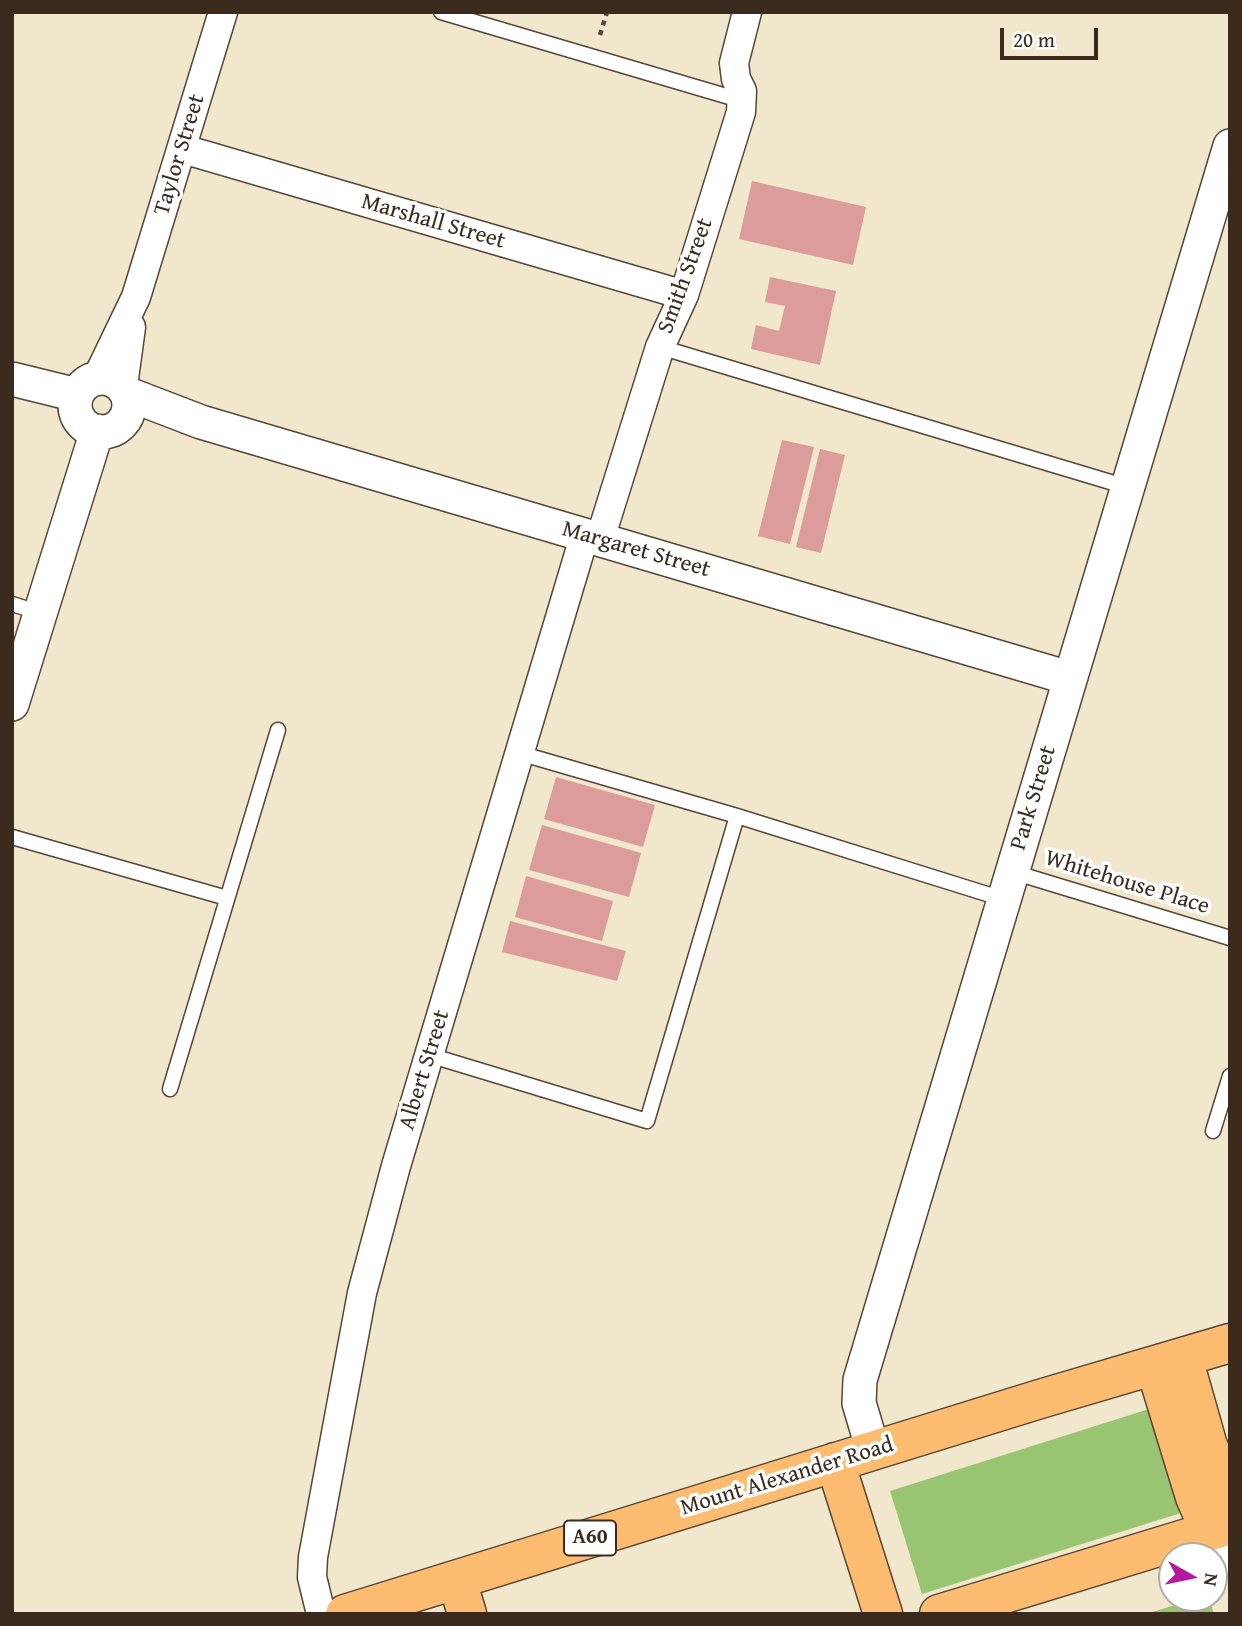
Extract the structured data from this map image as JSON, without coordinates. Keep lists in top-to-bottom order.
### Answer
{
  "streets": {
    "main road": ["Mount Alexander Road", "A60"],
    "street": [
      "Taylor Street",
      "Marshall Street",
      "Smith Street",
      "Margaret Street",
      "Park Street",
      "Albert Street"
    ],
    "lane": ["Whitehouse Place"]
  },
  "crossings": [
    ["Taylor Street", "Marshall Street"],
    ["Taylor Street", "Margaret Street"],
    ["Marshall Street", "Smith Street"],
    ["Smith Street", "Margaret Street"],
    ["Smith Street", "Albert Street"],
    ["Margaret Street", "Park Street"],
    ["Margaret Street", "Albert Street"],
    ["Park Street", "Whitehouse Place"],
    ["Park Street", "Mount Alexander Road"],
    ["Whitehouse Place", "Albert Street"]
  ],
  "scale_bar": "20 m",
  "north": "right"
}
